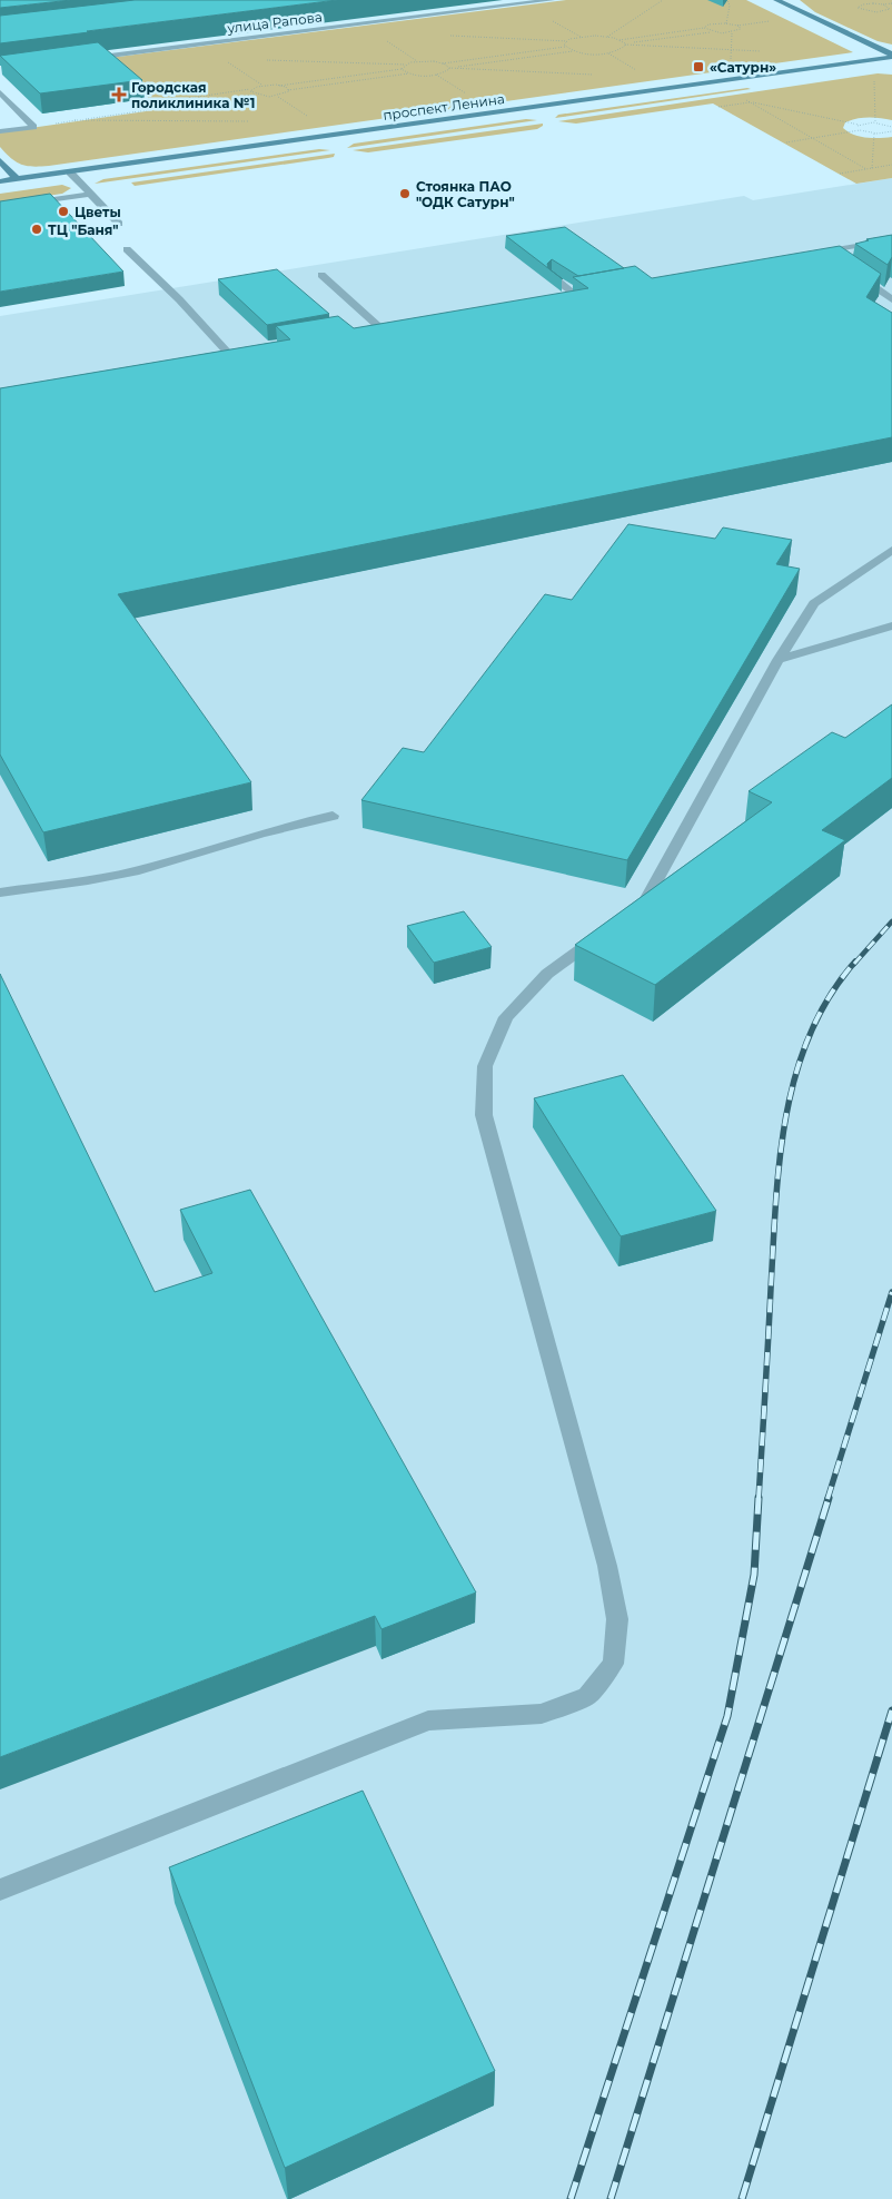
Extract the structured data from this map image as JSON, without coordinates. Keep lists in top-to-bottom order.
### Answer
{
  "streets": {
    "main road": ["проспект Ленина"],
    "street": ["улица Рапова"]
  },
  "places": {
    "transit": ["«Сатурн»"],
    "health": ["Городская поликлиника №1"],
    "other": ["Стоянка ПАО \"ОДК Сатурн\"", "Цветы", "ТЦ \"Баня\""]
  }
}
